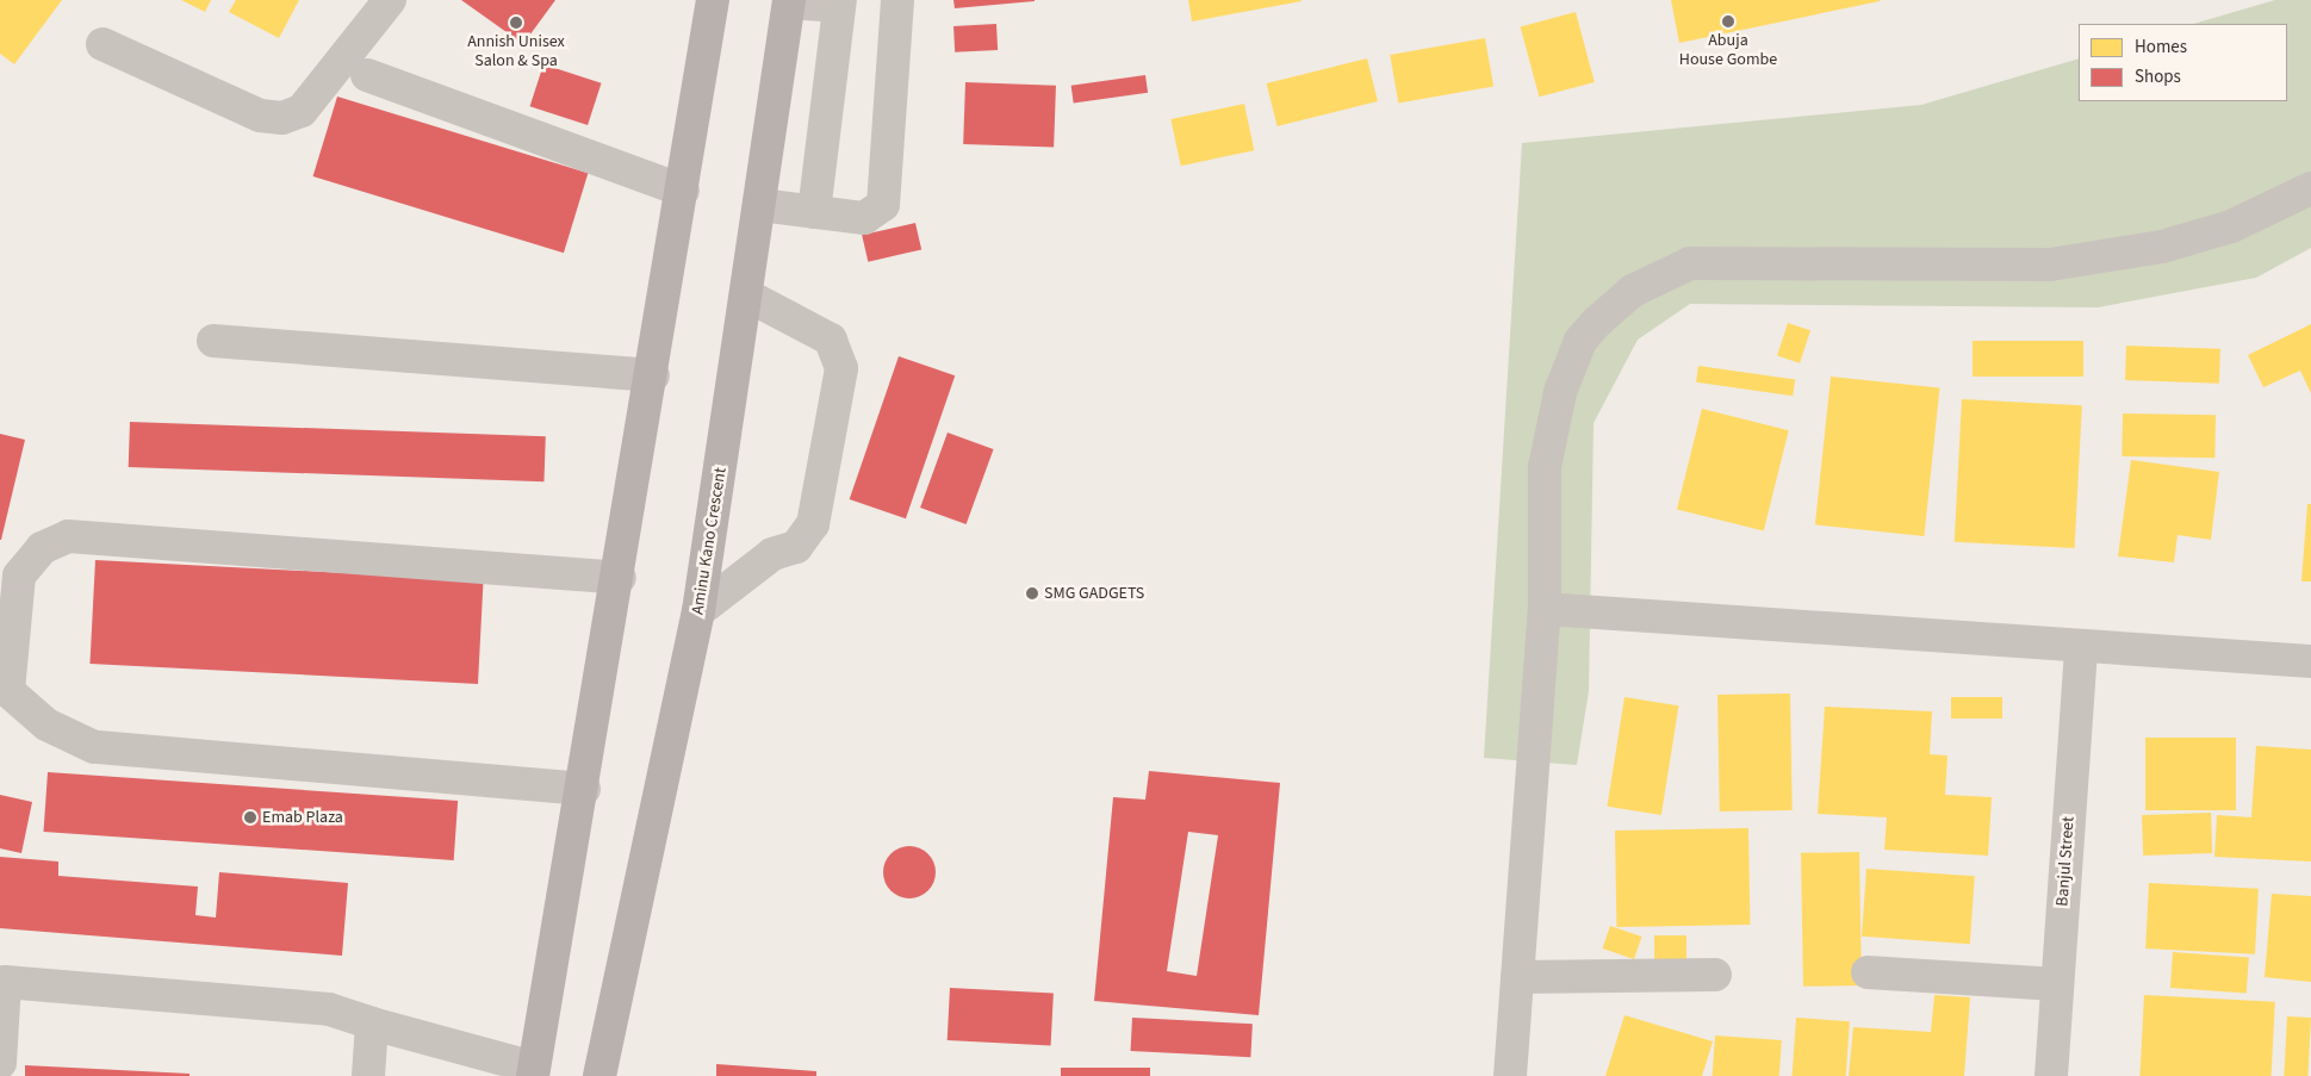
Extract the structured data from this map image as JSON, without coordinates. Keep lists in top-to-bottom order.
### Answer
{
  "streets": {
    "main road": ["Aminu Kano Crescent"],
    "street": ["Banjul Street"]
  },
  "places": [
    "Abuja House Gombe",
    "Annish Unisex Salon & Spa",
    "SMG GADGETS",
    "Emab Plaza"
  ],
  "legend": ["Homes", "Shops"]
}
